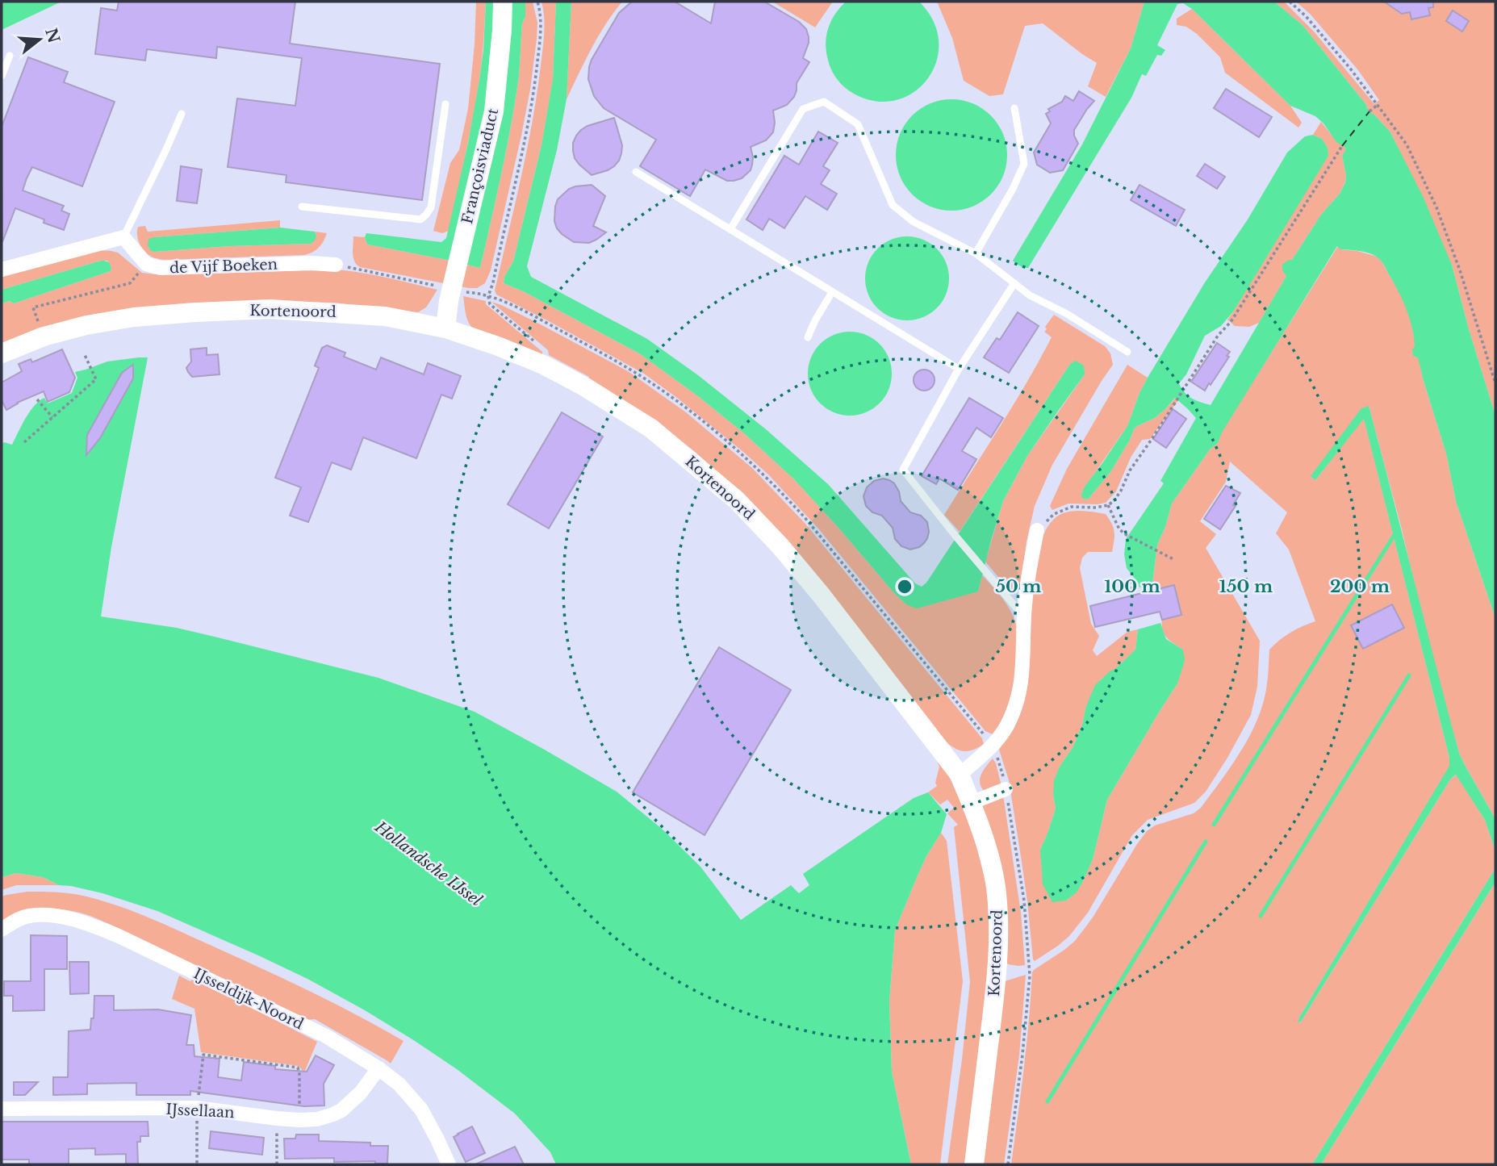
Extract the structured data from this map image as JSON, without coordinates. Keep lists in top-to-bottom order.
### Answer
{
  "streets": {
    "street": [
      "Françoisviaduct",
      "de Vijf Boeken",
      "Kortenoord",
      "IJsseldijk-Noord",
      "IJssellaan"
    ]
  },
  "crossings": [
    ["Françoisviaduct", "Kortenoord"],
    ["IJsseldijk-Noord", "IJssellaan"]
  ],
  "water": ["Hollandsche IJssel"],
  "north": "right",
  "rings": [
    "50 m",
    "100 m",
    "150 m",
    "200 m"
  ]
}
